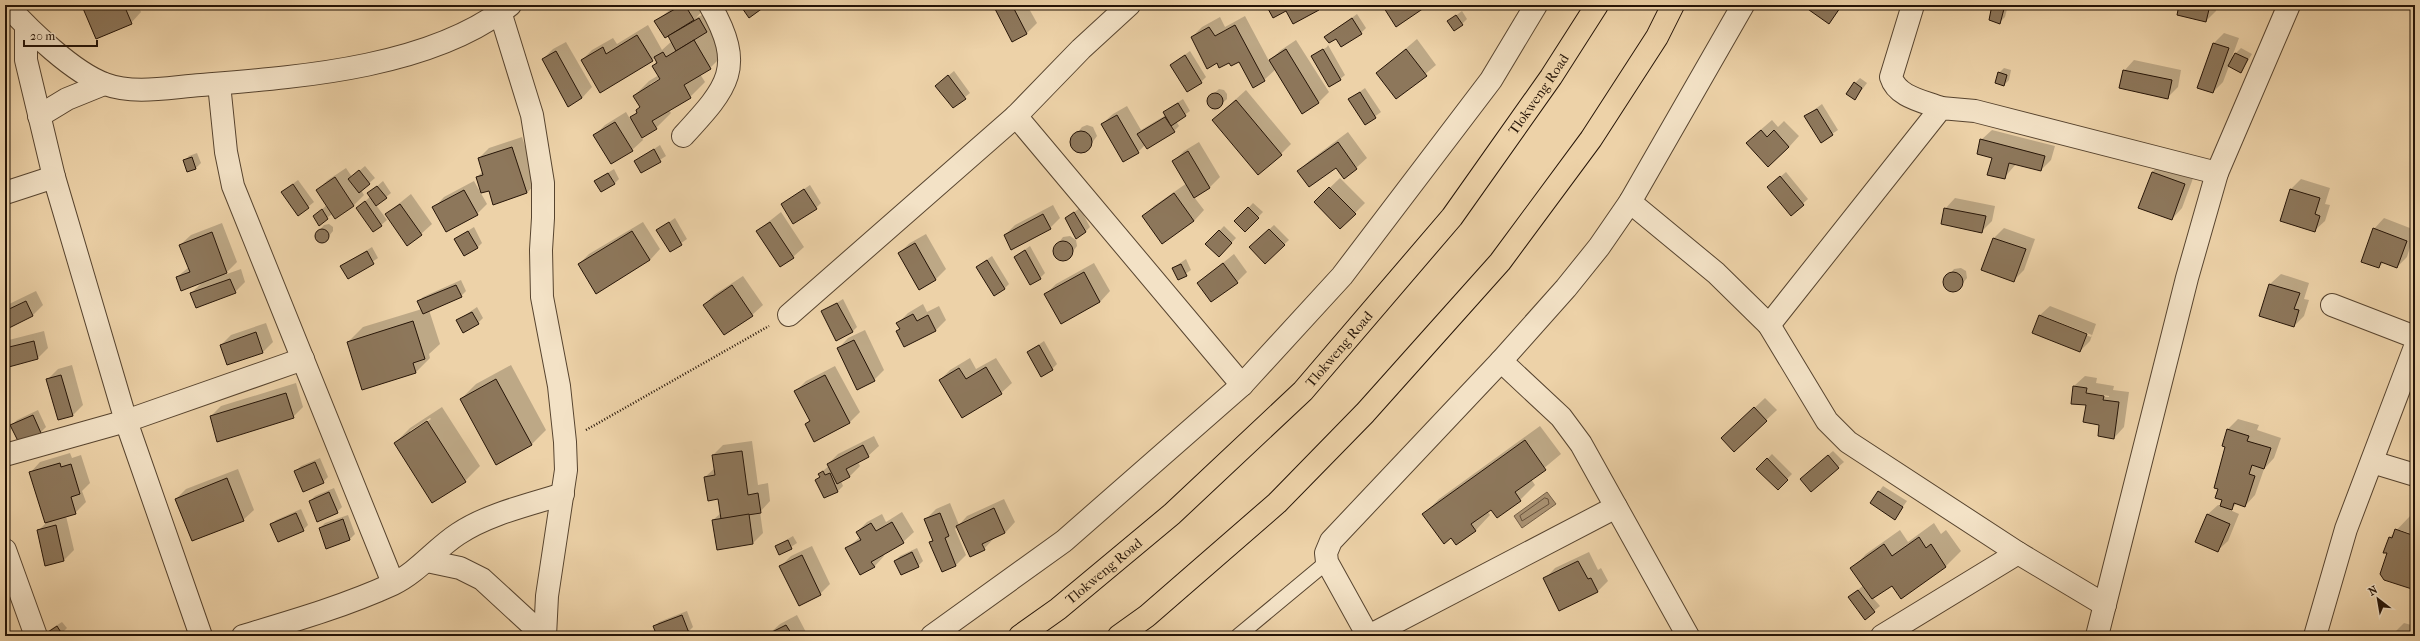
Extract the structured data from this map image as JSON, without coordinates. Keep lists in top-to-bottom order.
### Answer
{
  "streets": {
    "main road": ["Tlokweng Road"]
  },
  "scale_bar": "20 m",
  "north": "top left"
}
